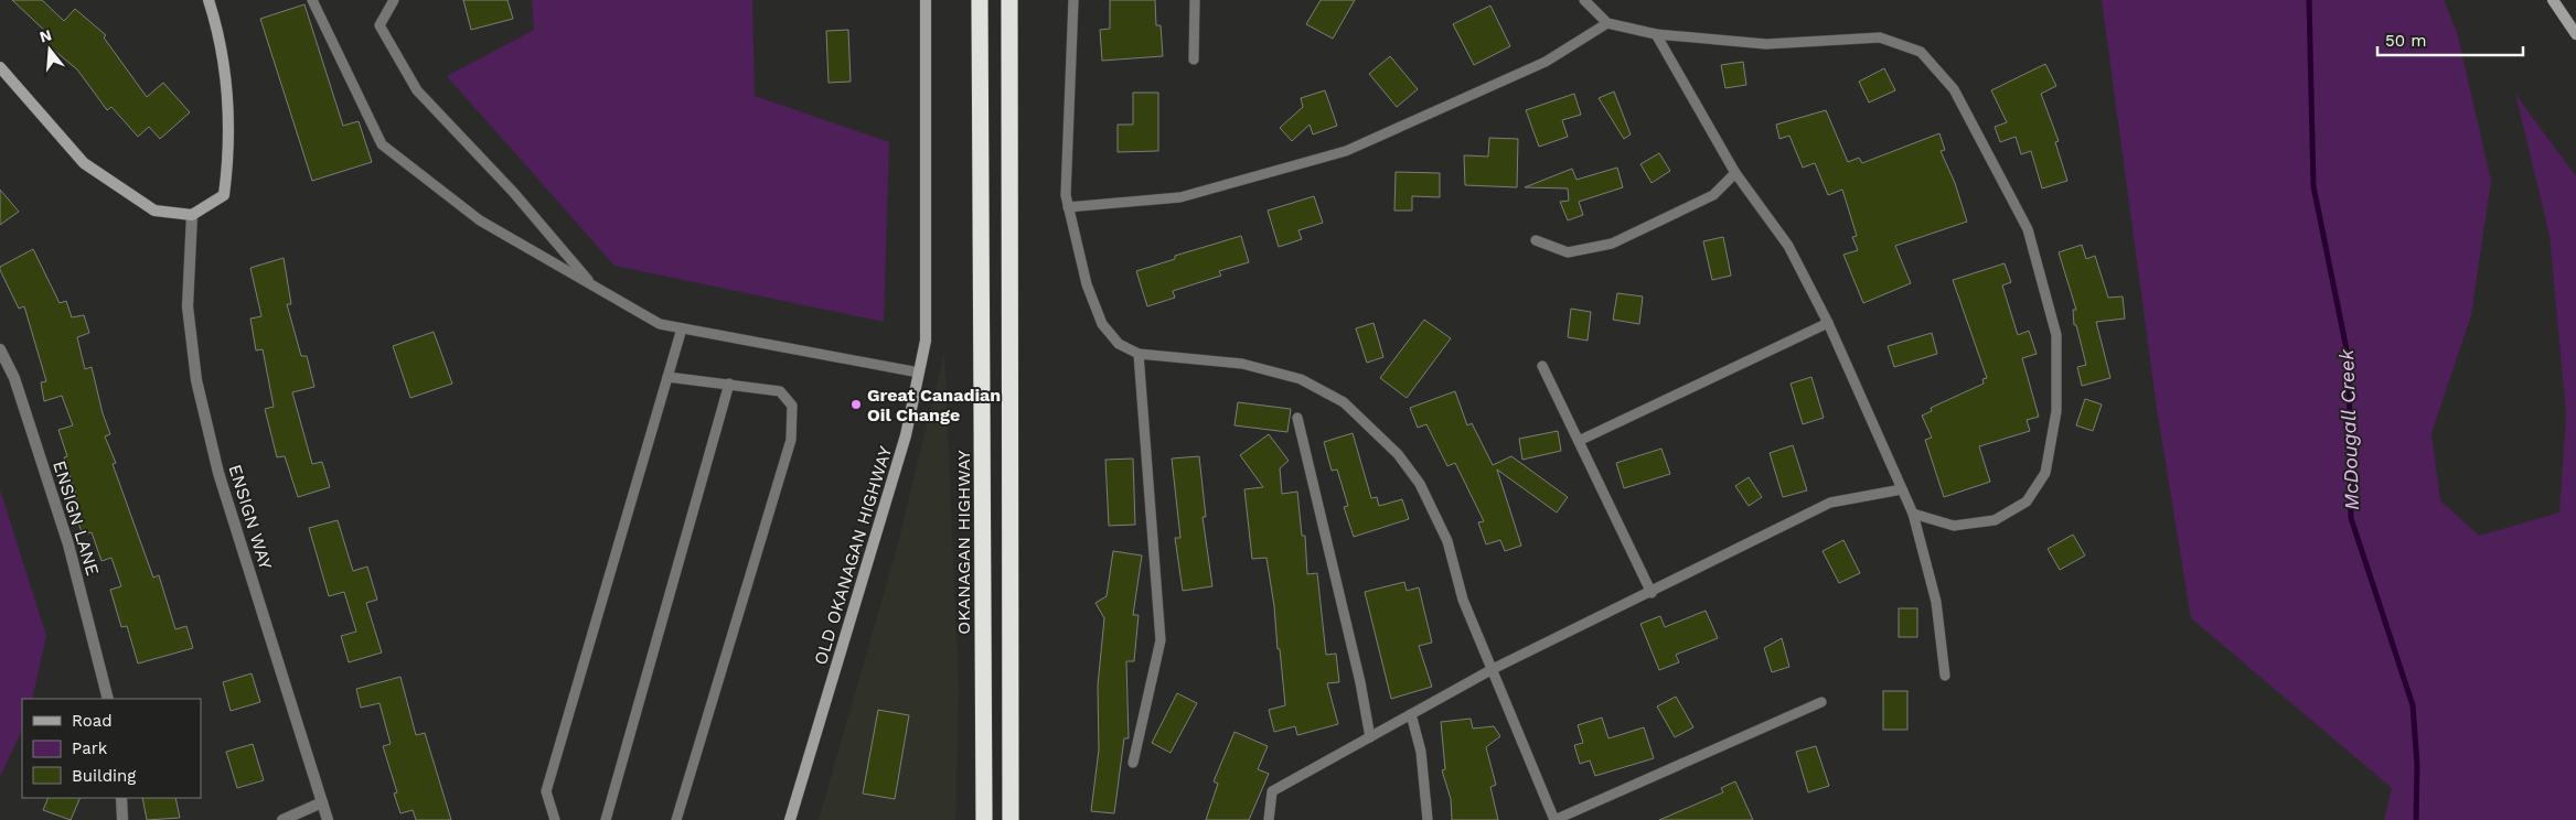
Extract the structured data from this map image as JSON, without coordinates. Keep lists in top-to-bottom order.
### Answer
{
  "streets": {
    "highway": ["OKANAGAN HIGHWAY"],
    "street": ["ENSIGN WAY", "ENSIGN LANE", "OLD OKANAGAN HIGHWAY"]
  },
  "water": ["McDougall Creek"],
  "places": ["Great Canadian Oil Change"],
  "legend": ["Road", "Park", "Building"],
  "scale_bar": "50 m",
  "north": "top"
}
